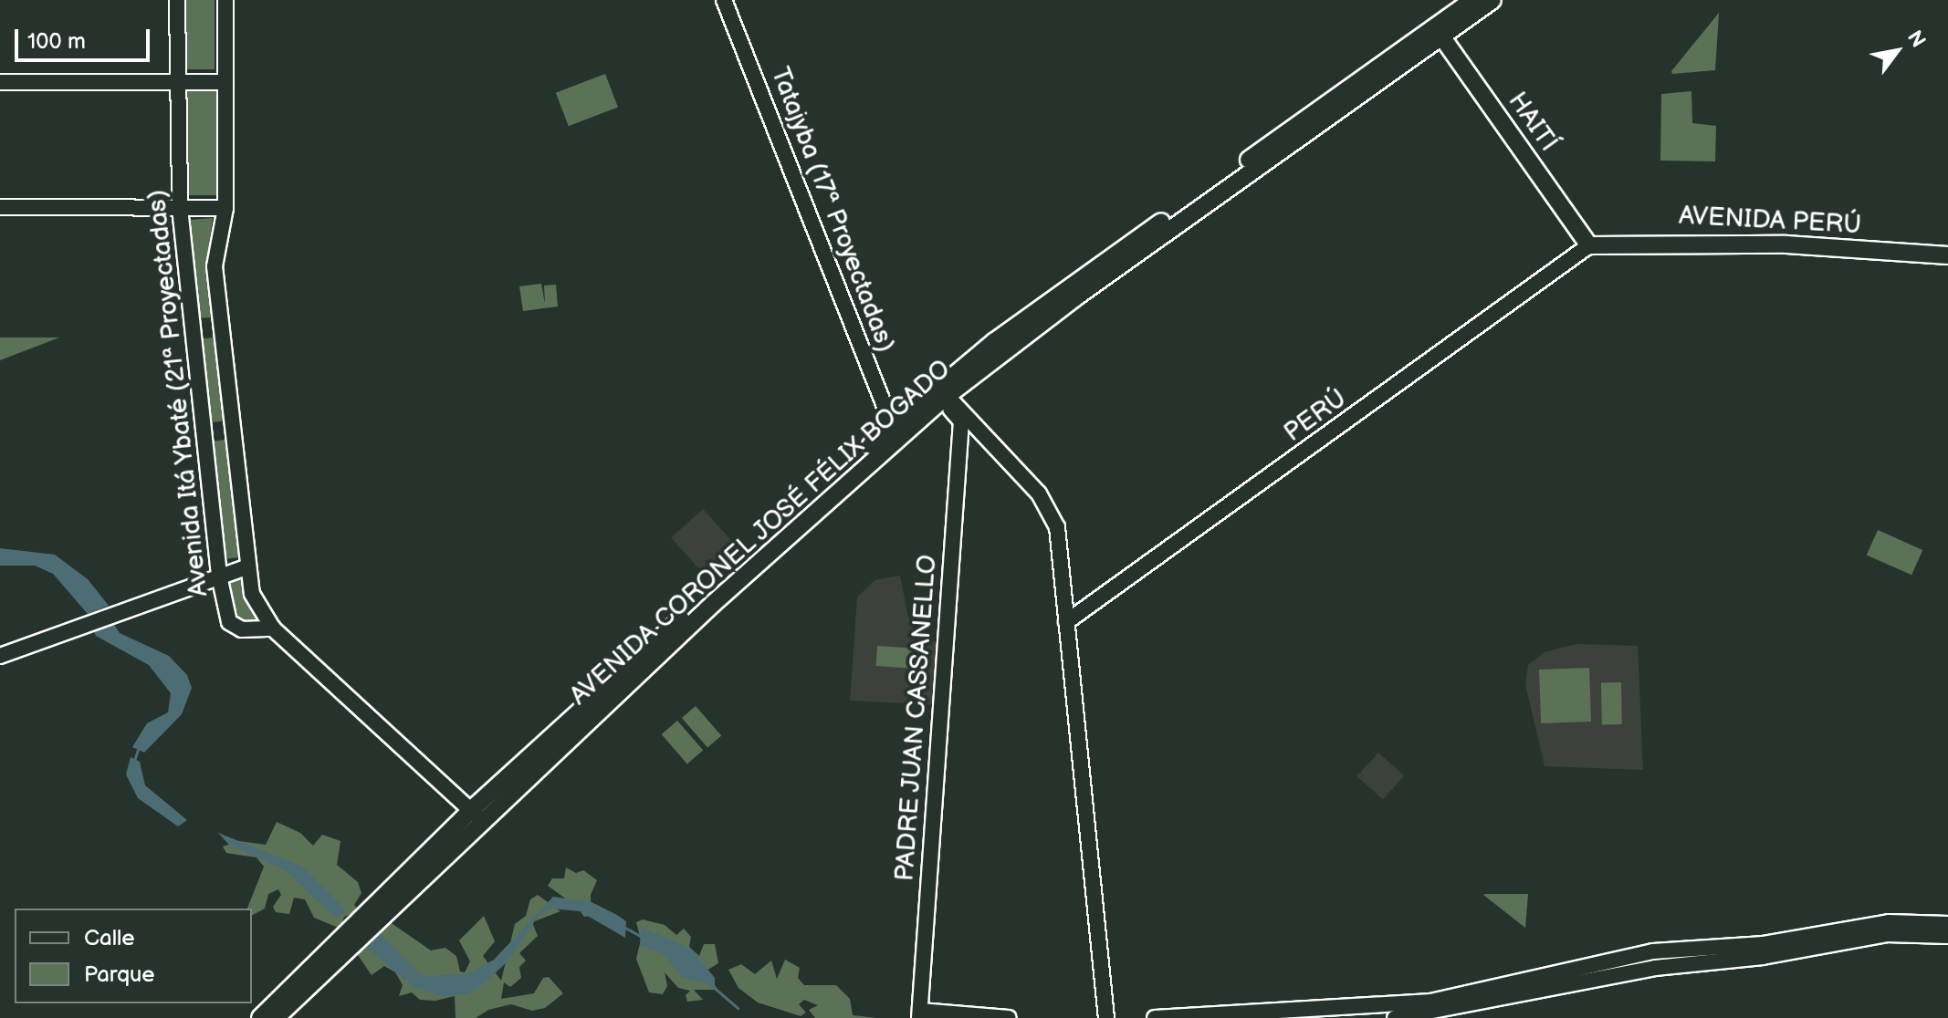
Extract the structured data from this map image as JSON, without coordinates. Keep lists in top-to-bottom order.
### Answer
{
  "streets": {
    "main road": ["HAITÍ", "AVENIDA PERÚ", "AVENIDA CORONEL JOSÉ FÉLIX BOGADO"],
    "street": [
      "Tatajyba (17ª Proyectadas)",
      "Avenida Itá Ybaté (21ª Proyectadas)",
      "PERÚ",
      "PADRE JUAN CASSANELLO"
    ]
  },
  "crossings": [
    ["HAITÍ", "AVENIDA PERÚ"],
    ["HAITÍ", "PERÚ"],
    ["HAITÍ", "AVENIDA CORONEL JOSÉ FÉLIX BOGADO"],
    ["Tatajyba (17ª Proyectadas)", "AVENIDA CORONEL JOSÉ FÉLIX BOGADO"],
    ["AVENIDA PERÚ", "PERÚ"],
    ["AVENIDA CORONEL JOSÉ FÉLIX BOGADO", "PADRE JUAN CASSANELLO"]
  ],
  "legend": ["Calle", "Parque"],
  "scale_bar": "100 m",
  "north": "top right"
}
